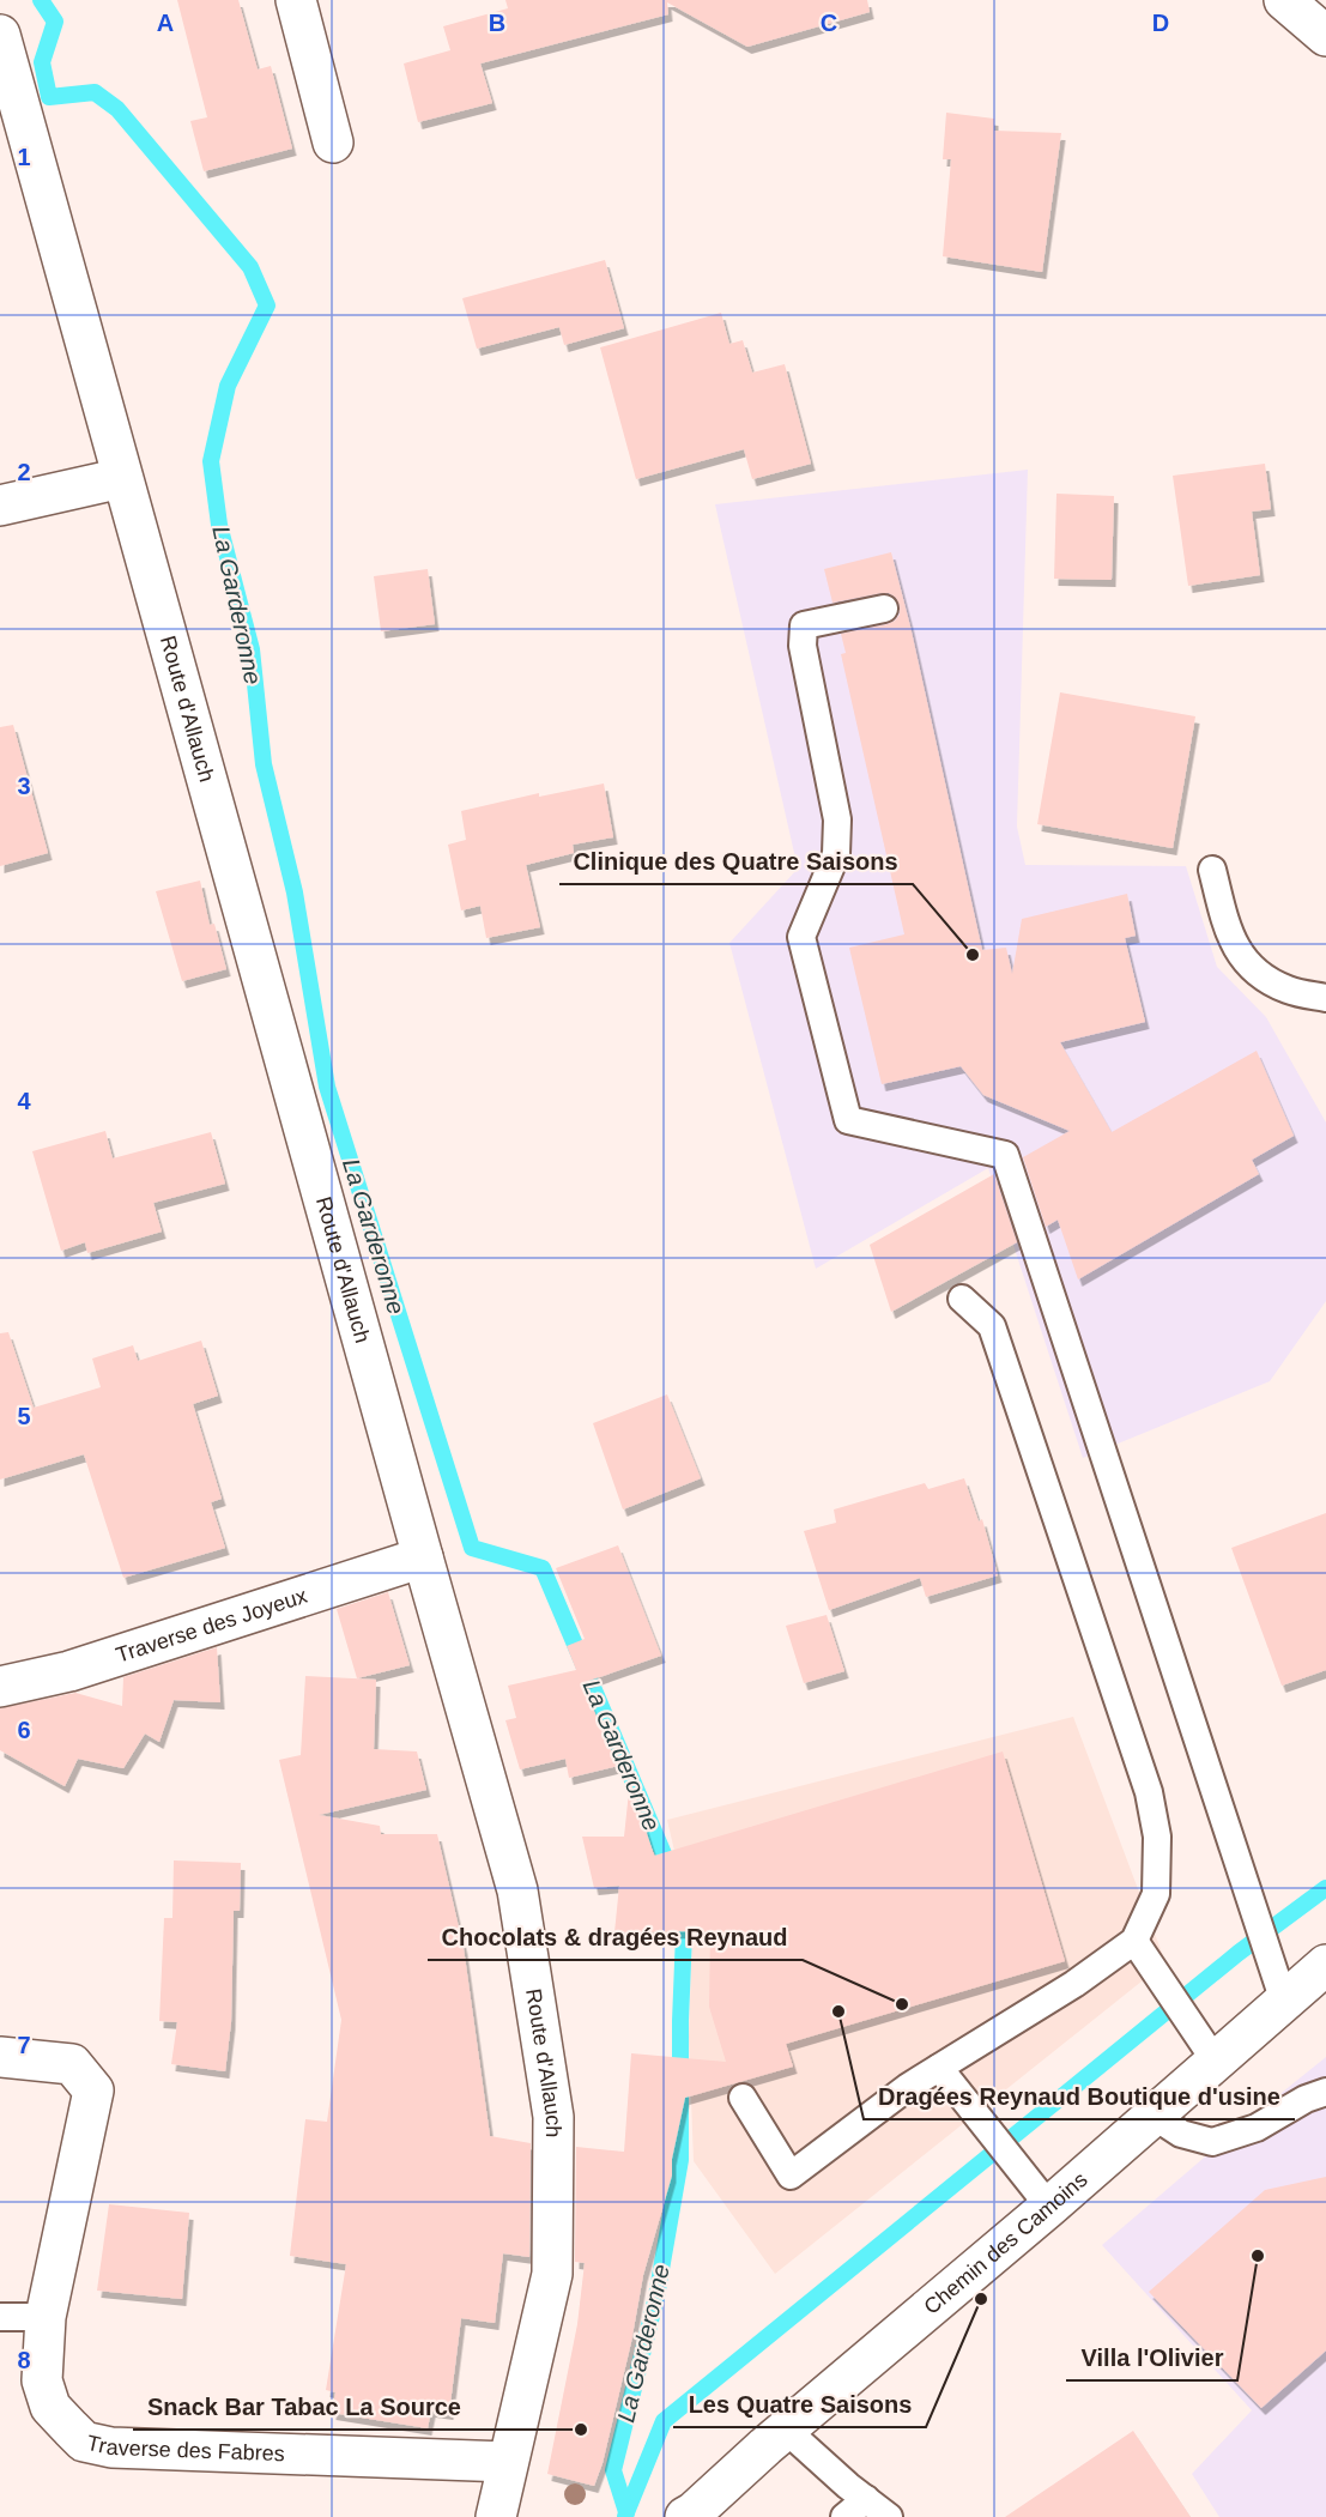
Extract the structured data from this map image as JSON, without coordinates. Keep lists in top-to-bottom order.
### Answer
{
  "streets": {
    "street": [
      "Route d'Allauch",
      "Traverse des Joyeux",
      "Chemin des Camoins",
      "Traverse des Fabres"
    ]
  },
  "crossings": [
    ["Route d'Allauch", "Traverse des Joyeux"],
    ["Route d'Allauch", "Traverse des Fabres"]
  ],
  "water": ["La Garderonne"],
  "places": [
    "Clinique des Quatre Saisons",
    "Chocolats & dragées Reynaud",
    "Dragées Reynaud Boutique d'usine",
    "Villa l'Olivier",
    "Les Quatre Saisons",
    "Snack Bar Tabac La Source"
  ],
  "grid": {
    "columns": [
      "A",
      "B",
      "C",
      "D"
    ],
    "rows": [
      "1",
      "2",
      "3",
      "4",
      "5",
      "6",
      "7",
      "8"
    ]
  }
}
